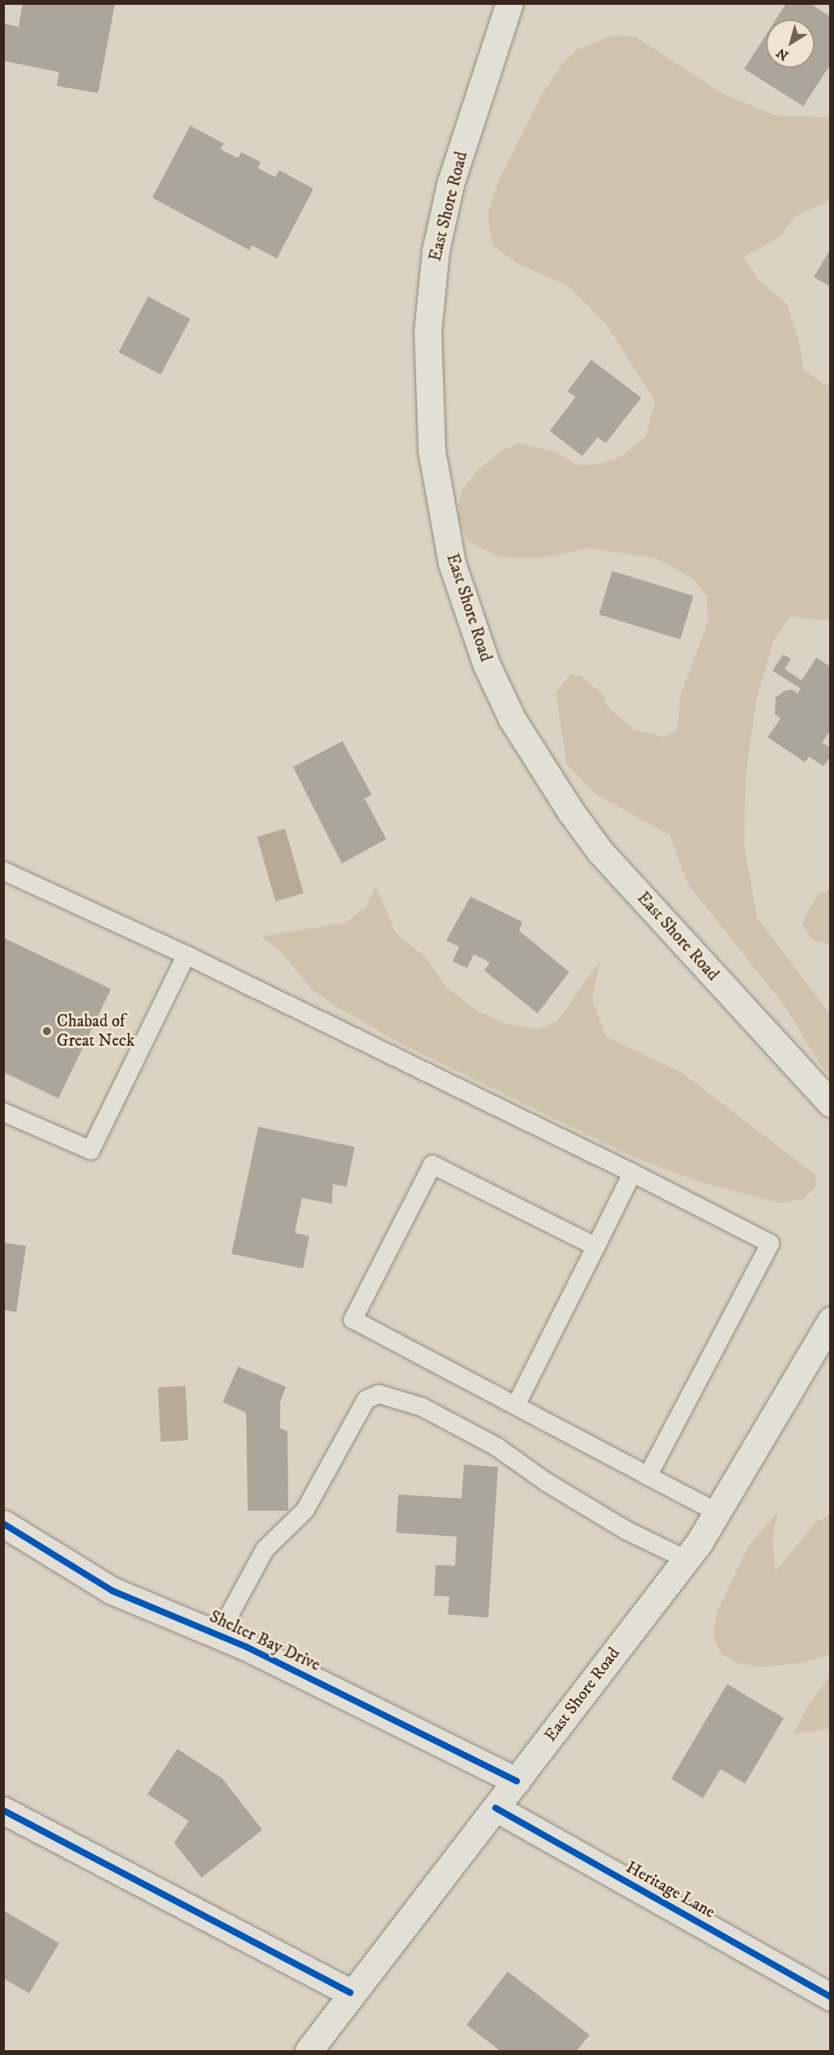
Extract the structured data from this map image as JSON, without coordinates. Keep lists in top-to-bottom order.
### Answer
{
  "streets": {
    "main road": ["East Shore Road", "Shelter Bay Drive", "Heritage Lane"]
  },
  "crossings": [
    ["East Shore Road", "Shelter Bay Drive"],
    ["East Shore Road", "Heritage Lane"]
  ],
  "places": ["Chabad of Great Neck"],
  "north": "bottom left"
}
